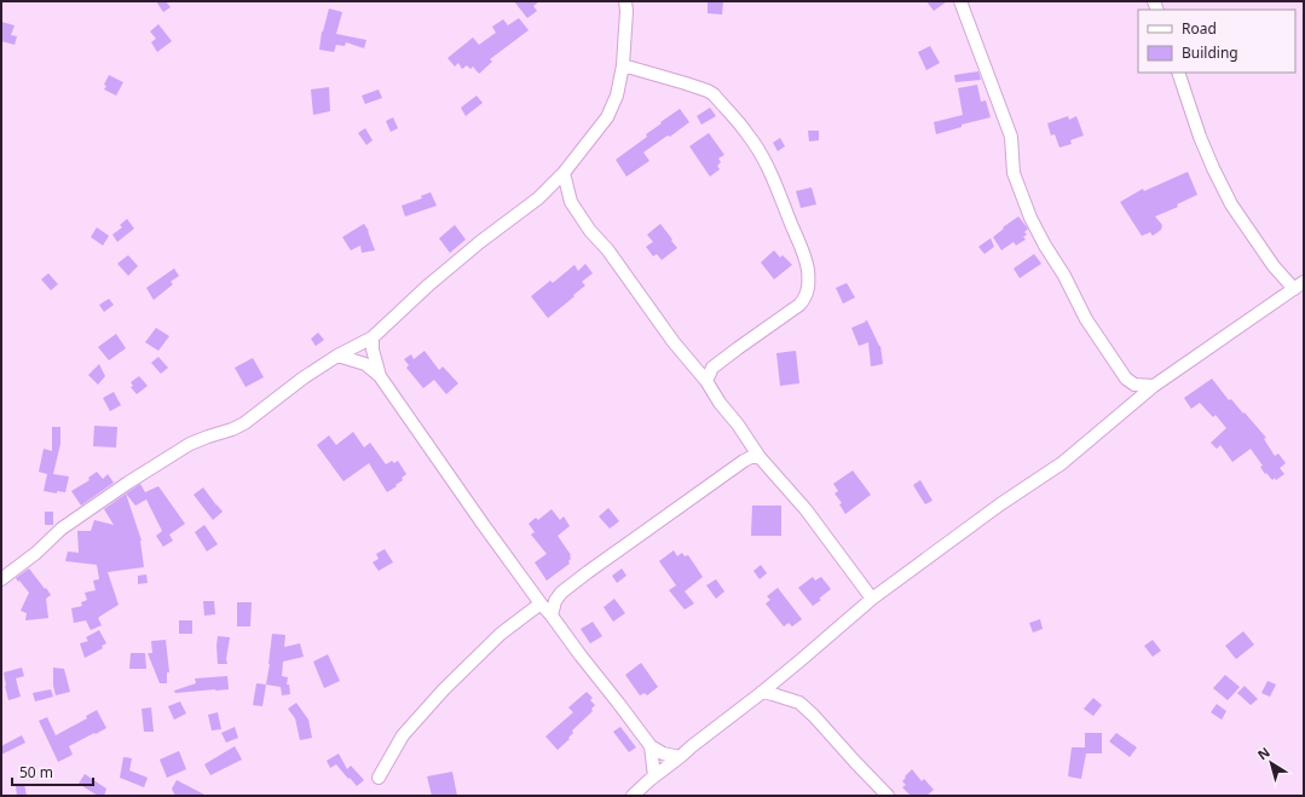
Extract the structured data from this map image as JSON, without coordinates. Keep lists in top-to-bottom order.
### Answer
{
  "legend": ["Road", "Building"],
  "scale_bar": "50 m",
  "north": "top left"
}
